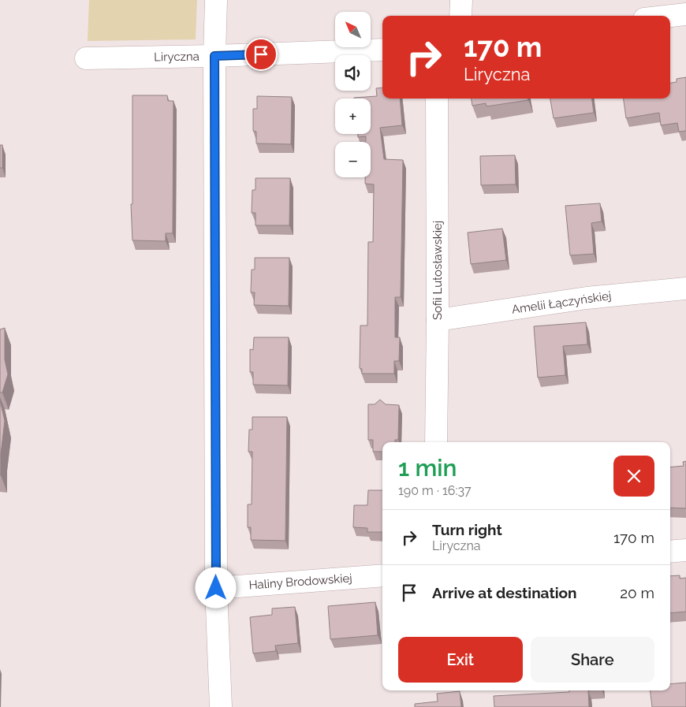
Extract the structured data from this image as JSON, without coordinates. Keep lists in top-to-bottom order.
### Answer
{
  "streets": {
    "street": [
      "Liryczna",
      "Sofii Lutosławskiej",
      "Amelii Łączyńskiej",
      "Haliny Brodowskiej"
    ]
  },
  "crossings": [
    ["Sofii Lutosławskiej", "Amelii Łączyńskiej"]
  ],
  "north": "top left",
  "page": {
    "map_buttons": ["+", "−"],
    "turn": ["170 m", "Liryczna"],
    "heading": ["1 min", "190 m · 16:37"],
    "list": [
      {
        "name": "Turn right",
        "note": "Liryczna",
        "value": "170 m"
      },
      {
        "name": "Arrive at destination",
        "value": "20 m"
      }
    ],
    "buttons": ["Exit", "Share"]
  }
}
